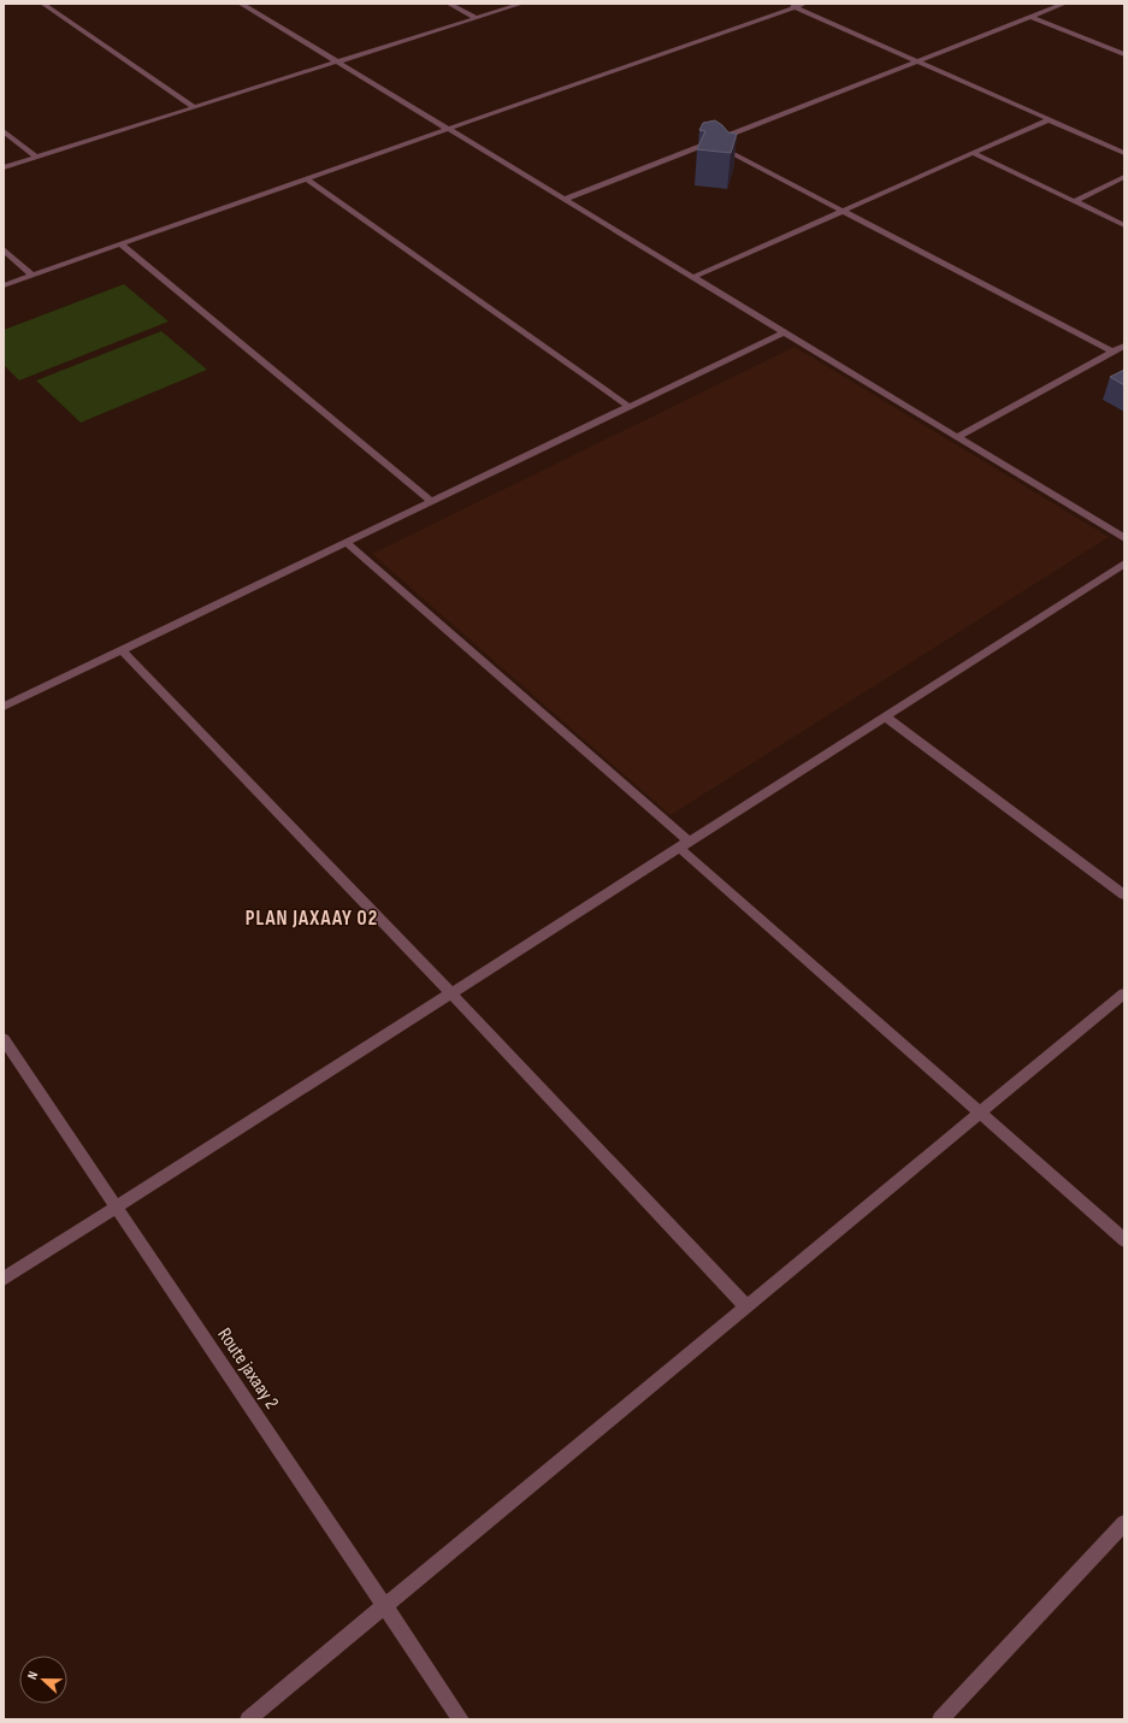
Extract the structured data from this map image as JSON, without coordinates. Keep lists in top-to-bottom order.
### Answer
{
  "streets": {
    "street": ["Route jaxaay 2"]
  },
  "districts": ["PLAN JAXAAY 02"],
  "north": "left"
}
